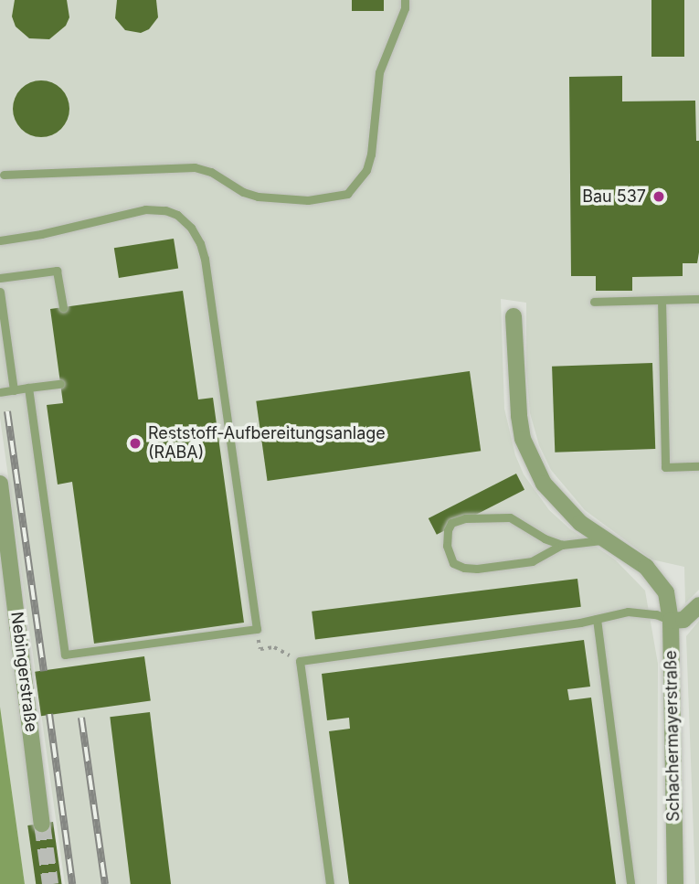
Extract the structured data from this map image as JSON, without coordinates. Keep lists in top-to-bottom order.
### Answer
{
  "streets": {
    "street": ["Nebingerstraße", "Schachermayerstraße"]
  },
  "places": ["Bau 537", "Reststoff-Aufbereitungsanlage (RABA)"]
}
